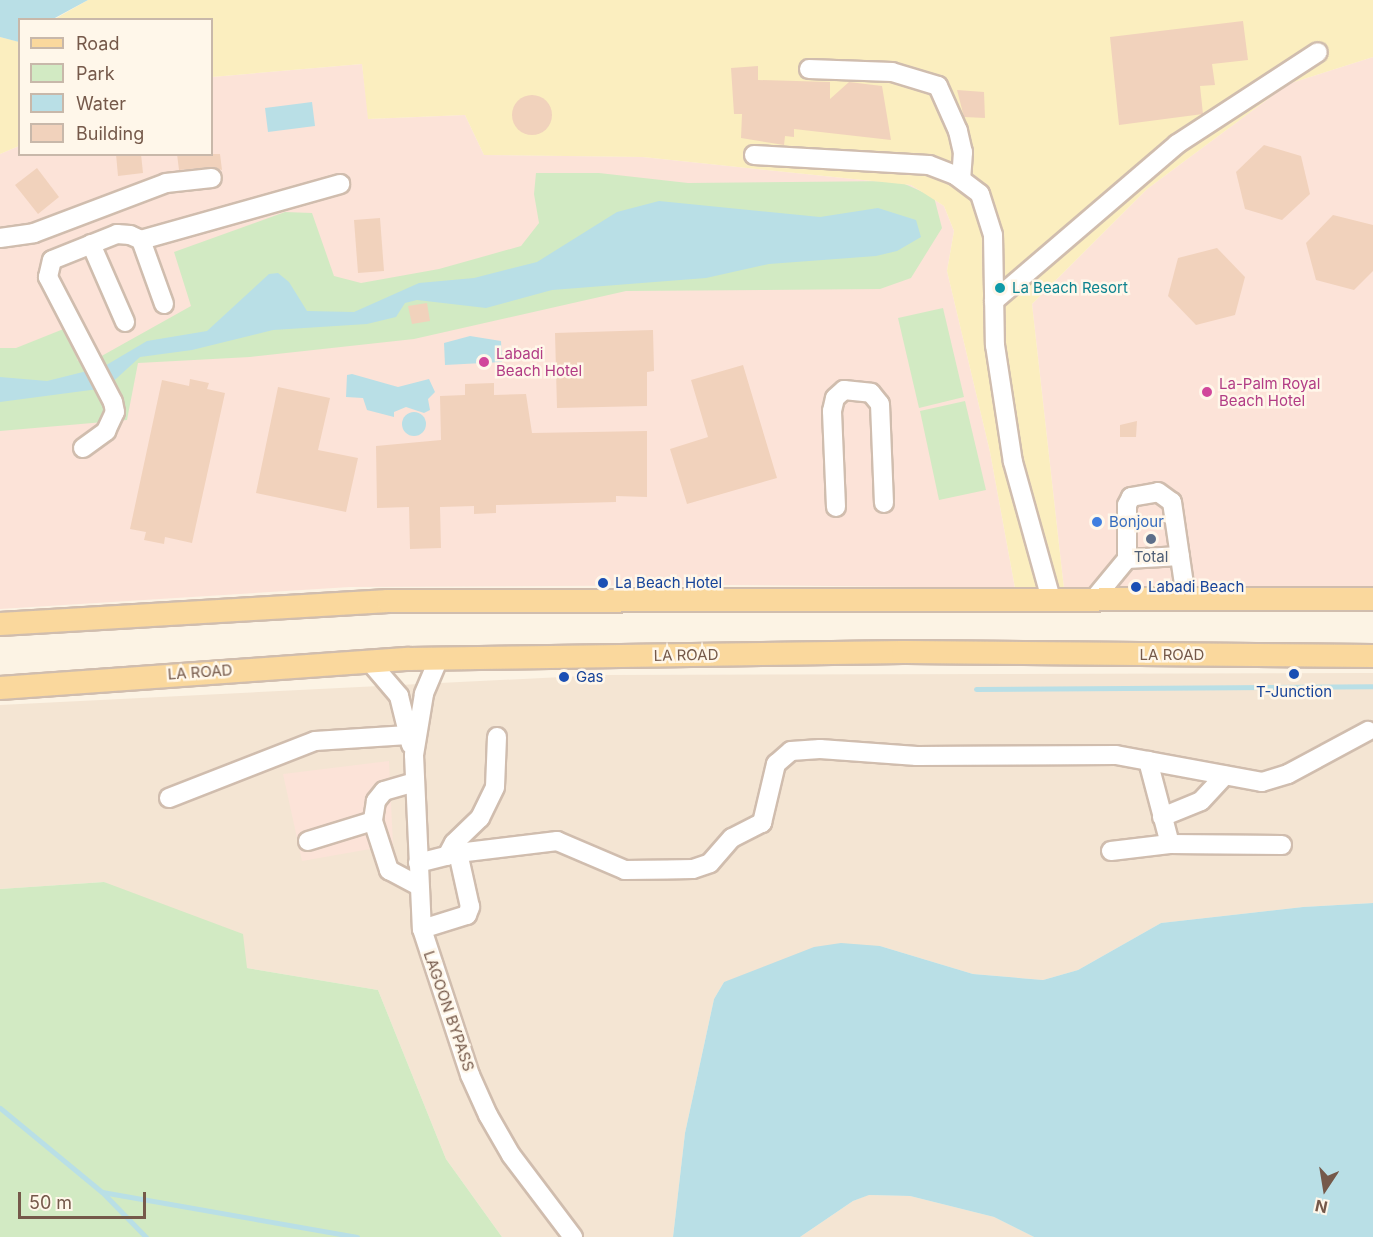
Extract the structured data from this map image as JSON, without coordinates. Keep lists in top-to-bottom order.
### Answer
{
  "streets": {
    "main road": ["LA ROAD"],
    "street": ["LAGOON BYPASS"]
  },
  "crossings": [
    ["LA ROAD", "LAGOON BYPASS"]
  ],
  "places": [
    "La Beach Resort",
    "Labadi Beach Hotel",
    "La-Palm Royal Beach Hotel",
    "Bonjour",
    "Total",
    "La Beach Hotel",
    "Labadi Beach",
    "T-Junction",
    "Gas"
  ],
  "legend": [
    "Road",
    "Park",
    "Water",
    "Building"
  ],
  "scale_bar": "50 m",
  "north": "bottom"
}
